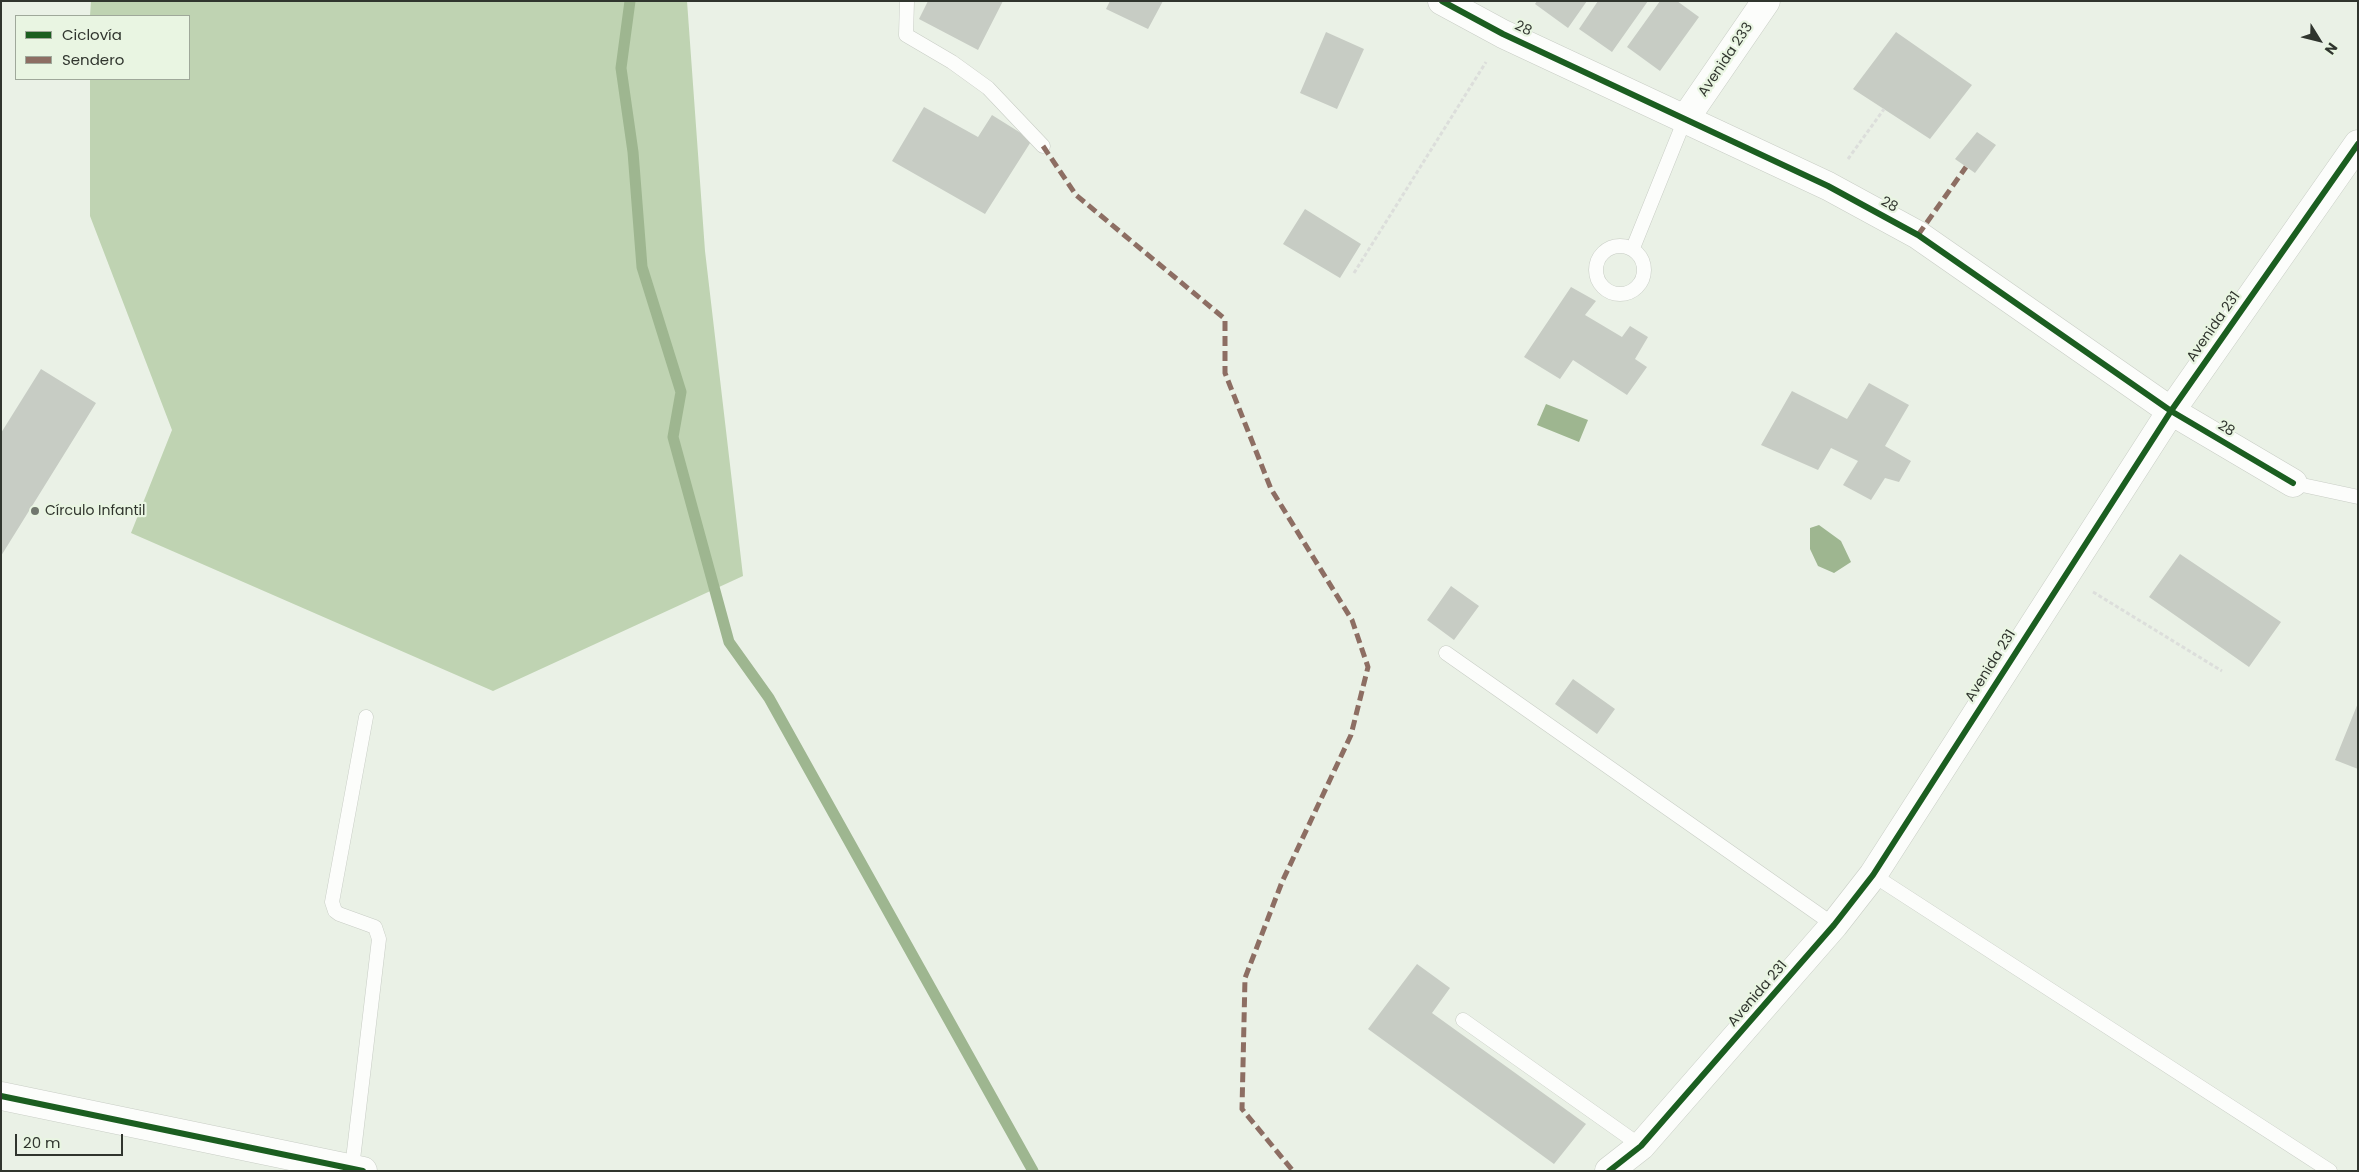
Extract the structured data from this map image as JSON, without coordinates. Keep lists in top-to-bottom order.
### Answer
{
  "streets": {
    "street": ["28", "Avenida 233", "Avenida 231"]
  },
  "crossings": [
    ["28", "Avenida 233"],
    ["28", "Avenida 231"]
  ],
  "places": ["Círculo Infantil"],
  "legend": ["Ciclovía", "Sendero"],
  "scale_bar": "20 m",
  "north": "bottom right"
}
